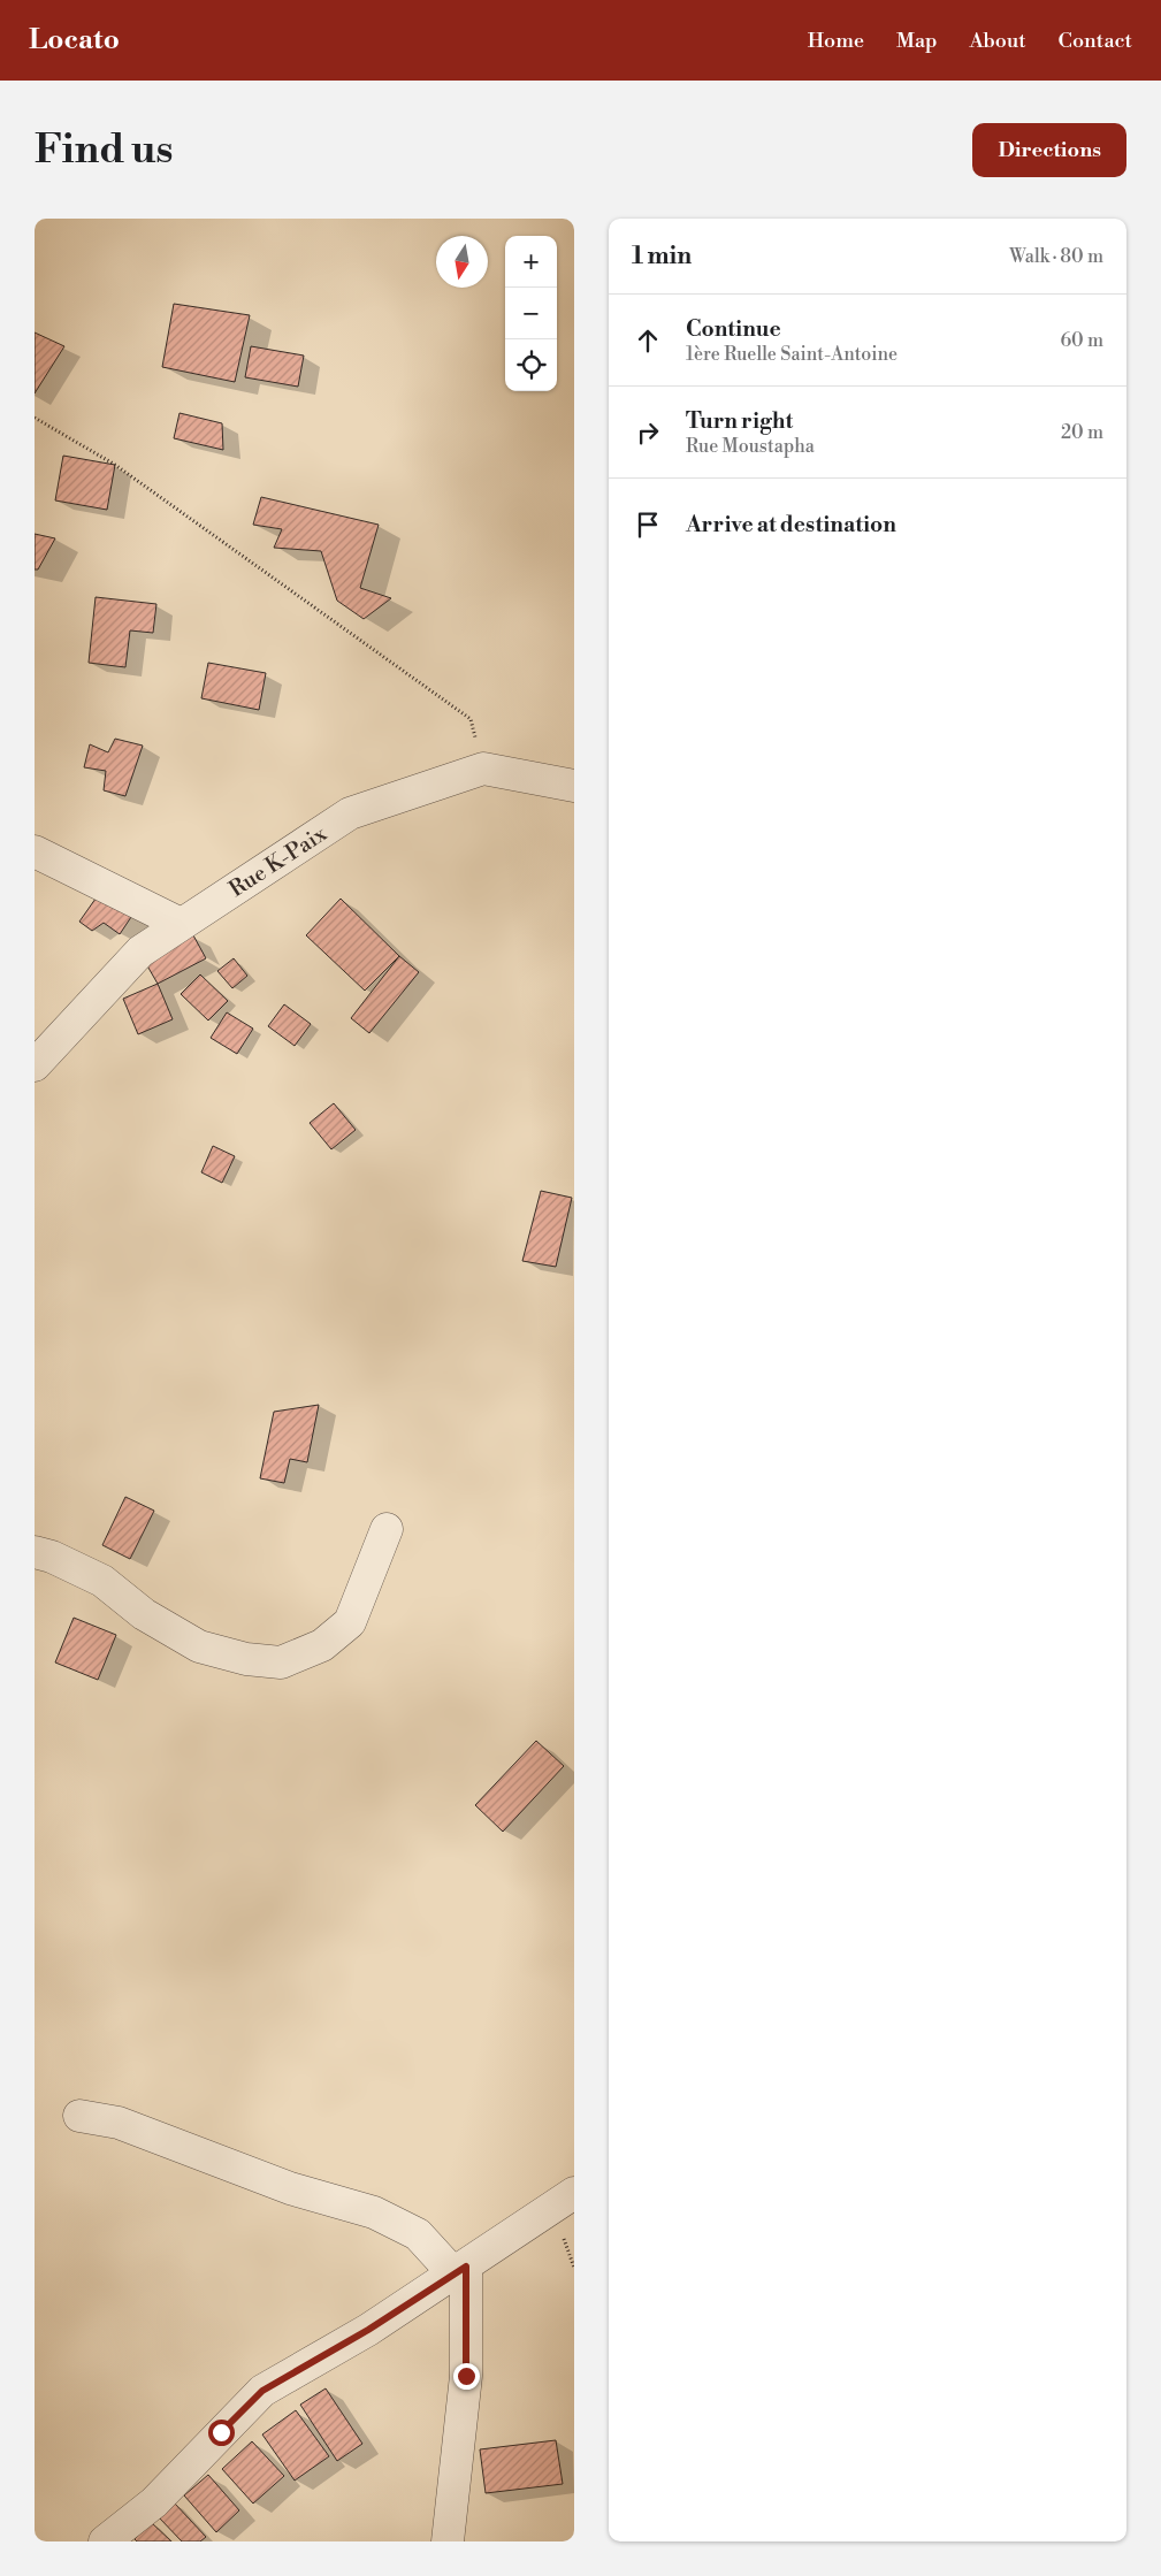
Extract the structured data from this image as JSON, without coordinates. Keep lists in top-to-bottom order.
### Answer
{
  "streets": {
    "street": ["Rue K-Paix"]
  },
  "north": "bottom",
  "page": {
    "header": "Locato",
    "nav": [
      "Home",
      "Map",
      "About",
      "Contact"
    ],
    "buttons": "Directions",
    "title": "Find us",
    "heading": ["1 min", "Walk · 80 m"],
    "map_buttons": ["+", "−"],
    "list": [
      ["Continue", "1ère Ruelle Saint-Antoine", "60 m"],
      ["Turn right", "Rue Moustapha", "20 m"],
      "Arrive at destination"
    ]
  }
}
